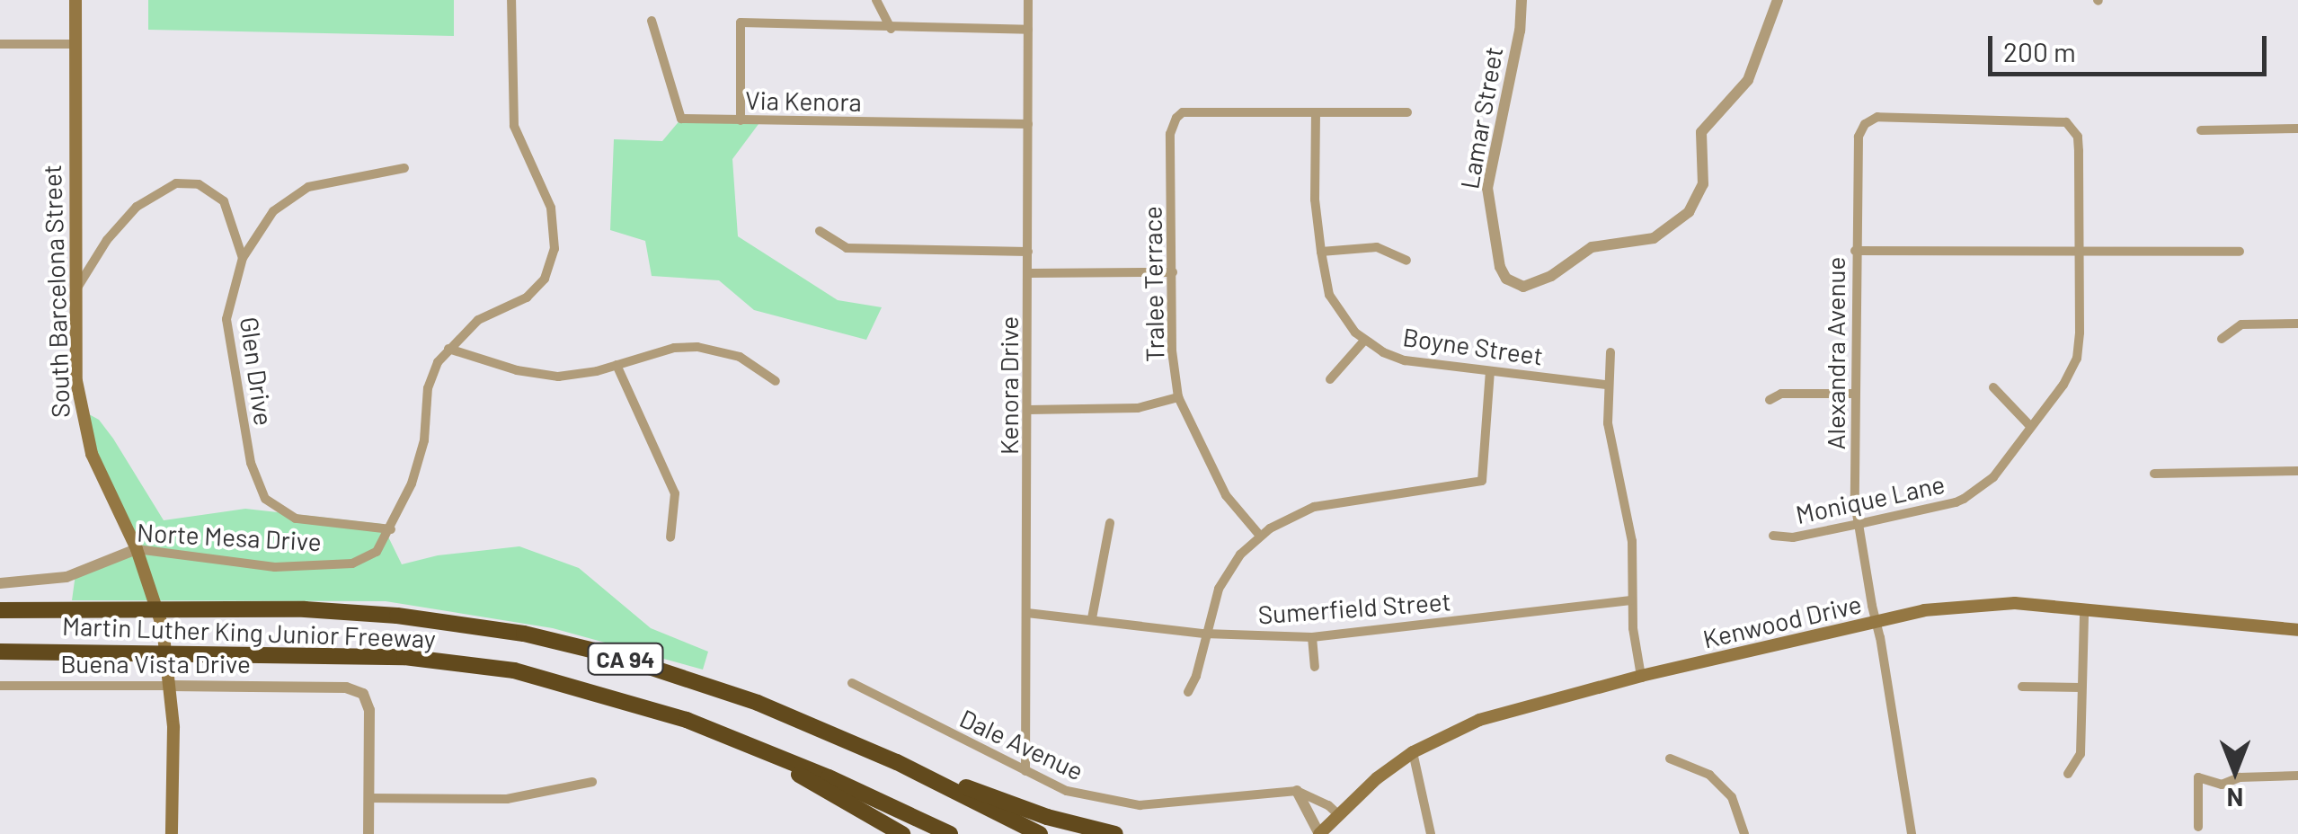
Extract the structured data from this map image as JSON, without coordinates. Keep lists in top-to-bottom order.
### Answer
{
  "streets": {
    "highway": ["Martin Luther King Junior Freeway", "CA 94"],
    "main road": ["South Barcelona Street", "Kenwood Drive"],
    "street": [
      "Via Kenora",
      "Lamar Street",
      "Tralee Terrace",
      "Boyne Street",
      "Alexandra Avenue",
      "Glen Drive",
      "Kenora Drive",
      "Monique Lane",
      "Norte Mesa Drive",
      "Sumerfield Street",
      "Buena Vista Drive",
      "Dale Avenue"
    ]
  },
  "crossings": [
    ["Via Kenora", "Kenora Drive"],
    ["Tralee Terrace", "Boyne Street"],
    ["South Barcelona Street", "Norte Mesa Drive"],
    ["South Barcelona Street", "Buena Vista Drive"],
    ["Alexandra Avenue", "Monique Lane"],
    ["Alexandra Avenue", "Kenwood Drive"],
    ["Glen Drive", "Norte Mesa Drive"],
    ["Kenora Drive", "Sumerfield Street"],
    ["Kenora Drive", "Dale Avenue"]
  ],
  "scale_bar": "200 m",
  "north": "bottom"
}
